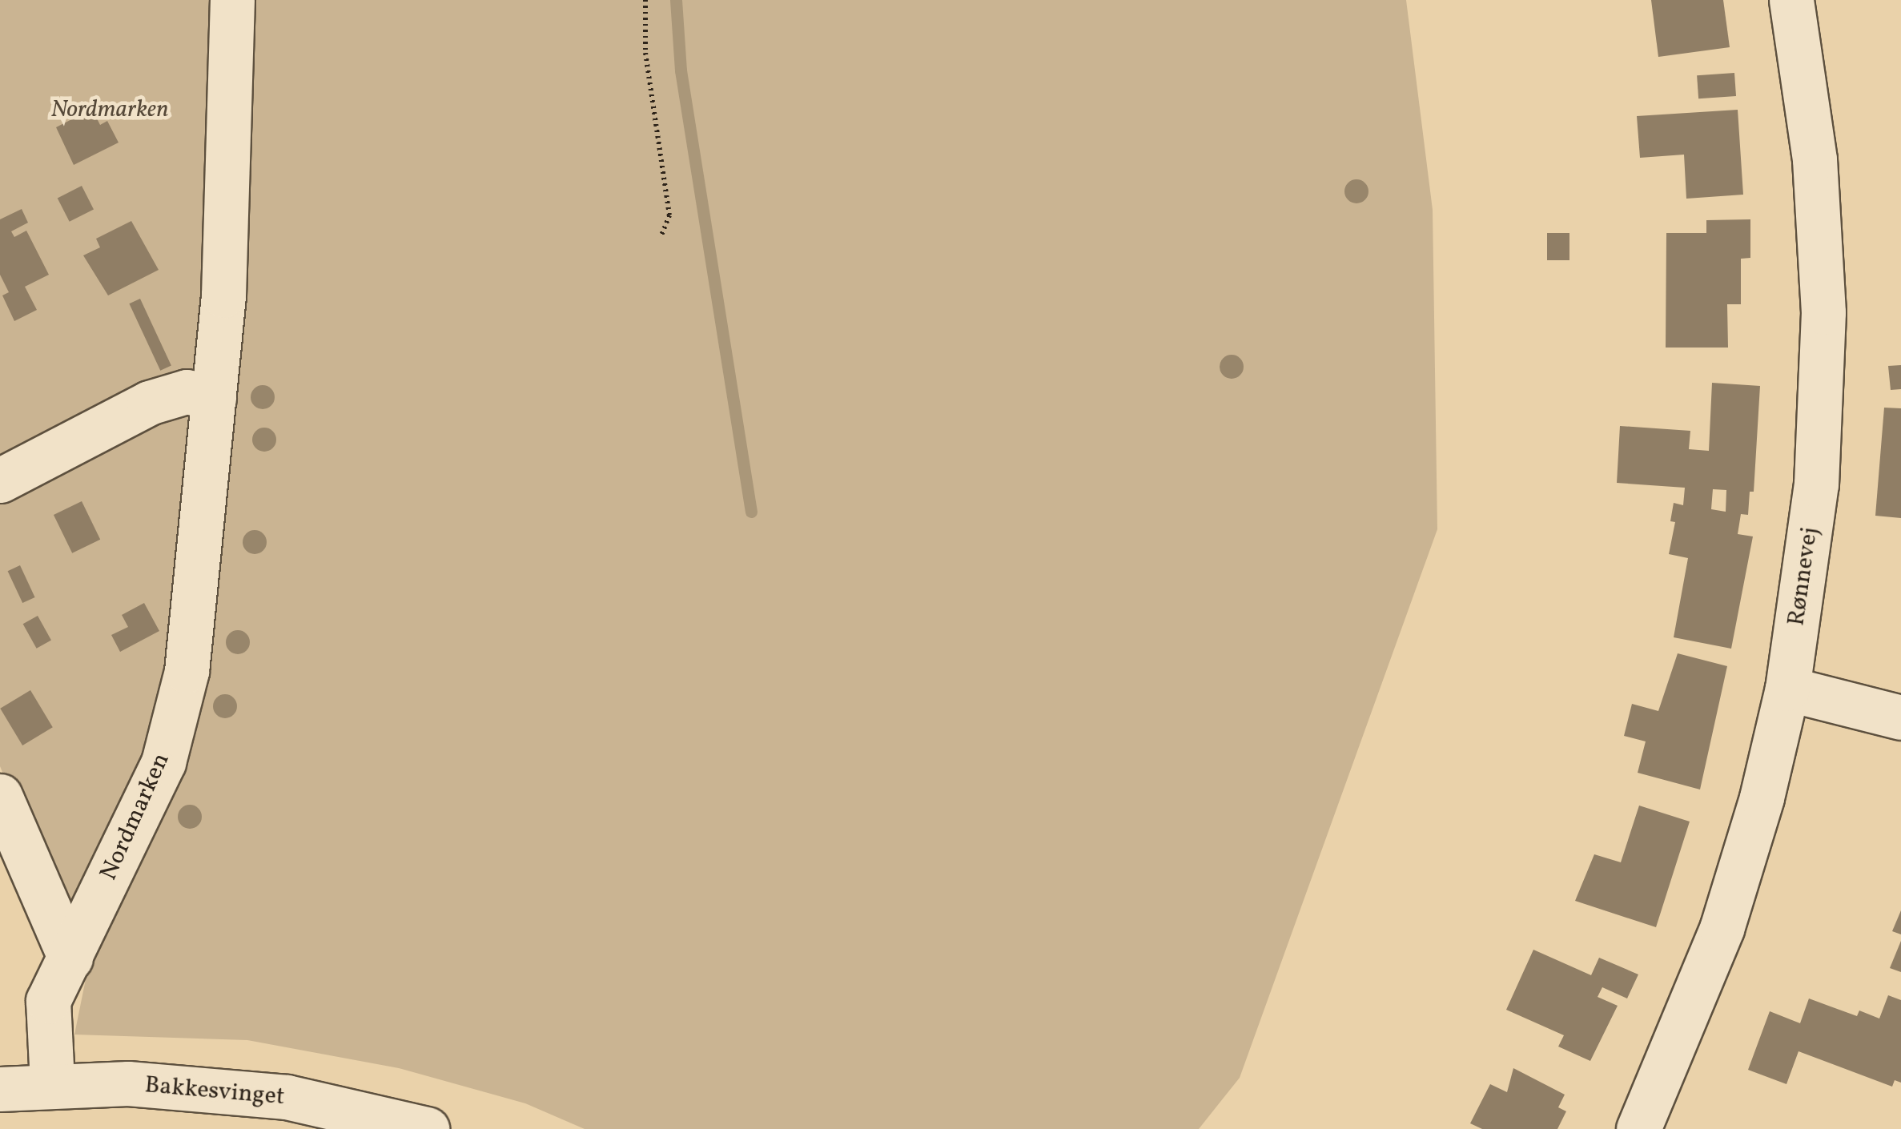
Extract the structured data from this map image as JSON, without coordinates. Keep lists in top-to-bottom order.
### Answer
{
  "streets": {
    "street": ["Rønnevej", "Nordmarken", "Bakkesvinget"]
  },
  "crossings": [
    ["Nordmarken", "Bakkesvinget"]
  ],
  "parks": ["Nordmarken"]
}
